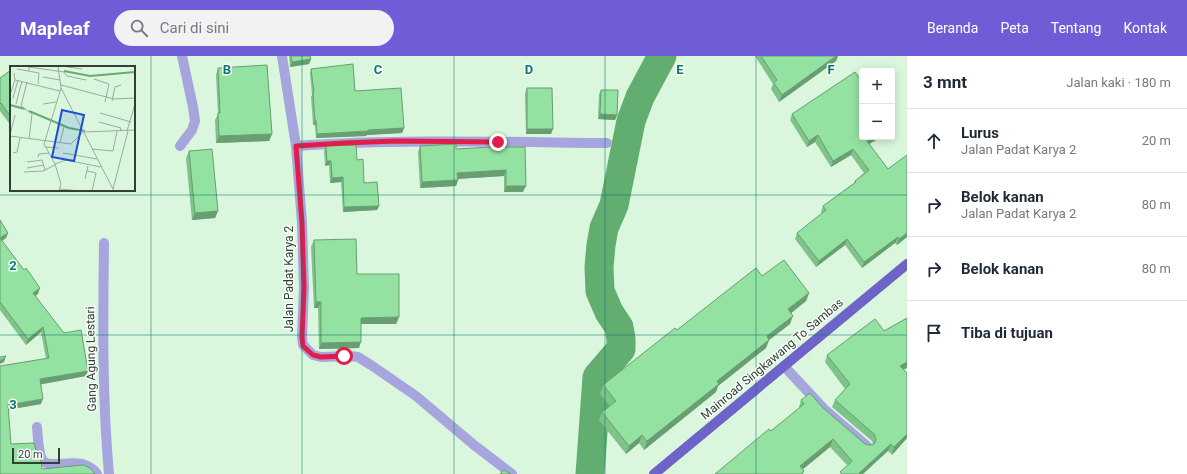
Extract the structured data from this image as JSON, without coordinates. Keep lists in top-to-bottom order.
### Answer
{
  "streets": {
    "main road": ["Mainroad Singkawang To Sambas"],
    "street": ["Jalan Padat Karya 2", "Gang Agung Lestari"]
  },
  "scale_bar": "20 m",
  "page": {
    "header": "Mapleaf",
    "search": "Cari di sini",
    "nav": [
      "Beranda",
      "Peta",
      "Tentang",
      "Kontak"
    ],
    "heading": ["3 mnt", "Jalan kaki · 180 m"],
    "map_buttons": ["+", "−"],
    "list": [
      ["Lurus", "Jalan Padat Karya 2", "20 m"],
      ["Belok kanan", "Jalan Padat Karya 2", "80 m"],
      ["Belok kanan", "80 m"],
      "Tiba di tujuan"
    ],
    "scale": "20 m"
  },
  "grid": {
    "columns": [
      "B",
      "C",
      "D",
      "E",
      "F"
    ],
    "rows": ["2", "3"]
  }
}
